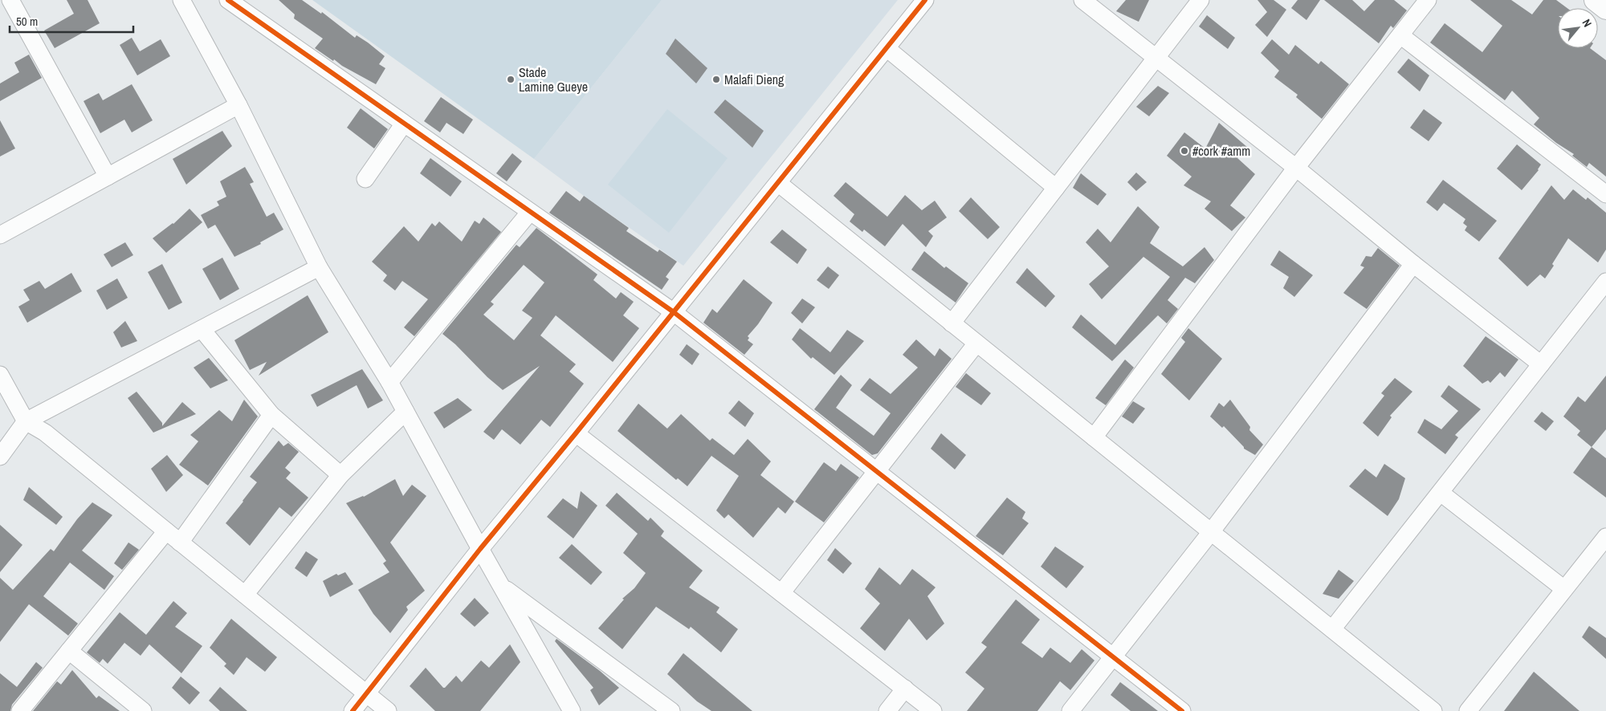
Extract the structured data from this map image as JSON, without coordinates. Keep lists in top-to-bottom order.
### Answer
{
  "places": ["Stade Lamine Gueye", "Malafi Dieng", "#cork #amm"],
  "scale_bar": "50 m",
  "north": "top right"
}
